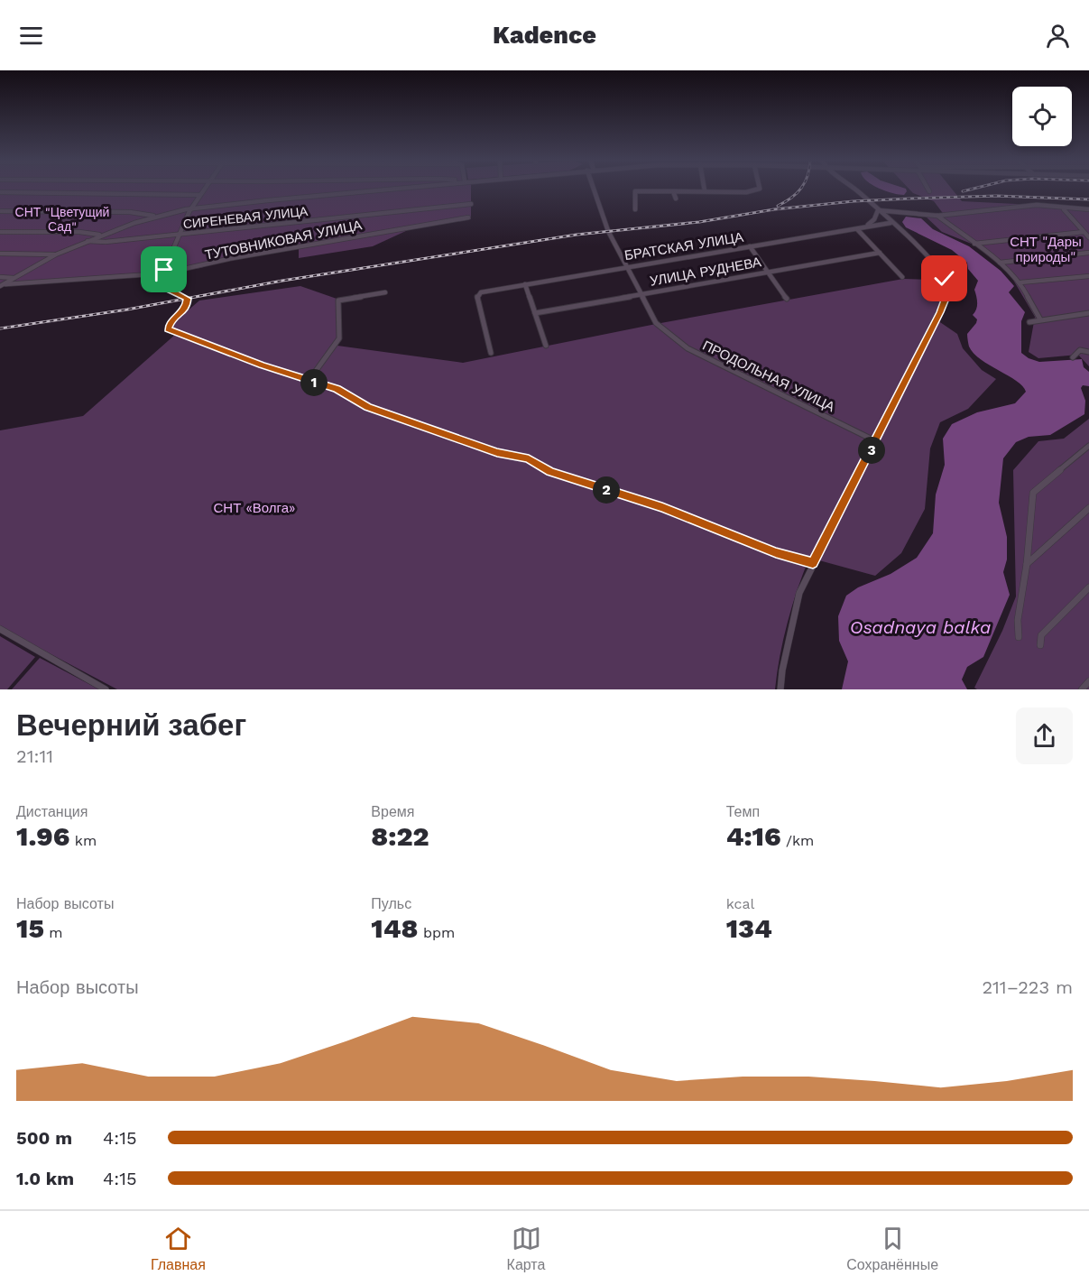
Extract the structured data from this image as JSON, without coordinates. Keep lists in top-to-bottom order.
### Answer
{
  "streets": {
    "street": [
      "СИРЕНЕВАЯ УЛИЦА",
      "ТУТОВНИКОВАЯ УЛИЦА",
      "БРАТСКАЯ УЛИЦА",
      "УЛИЦА РУДНЕВА",
      "ПРОДОЛЬНАЯ УЛИЦА"
    ]
  },
  "crossings": [
    ["УЛИЦА РУДНЕВА", "ПРОДОЛЬНАЯ УЛИЦА"]
  ],
  "water": ["Osadnaya balka"],
  "parks": ["СНТ \"Цветущий Сад\"", "СНТ \"Дары природы\"", "СНТ «Волга»"],
  "page": {
    "header": "Kadence",
    "pins": ["1", "3", "2"],
    "heading": ["Вечерний забег", "21:11"],
    "stats": [
      ["Дистанция", "1.96 km"],
      ["Время", "8:22"],
      ["Темп", "4:16 /km"],
      ["Набор высоты", "15 m"],
      ["Пульс", "148 bpm"],
      ["kcal", "134"]
    ],
    "chart": ["Набор высоты", "211–223 m"],
    "list": [
      {
        "name": "500 m",
        "note": "4:15"
      },
      {
        "name": "1.0 km",
        "note": "4:15"
      }
    ],
    "tabs": ["Главная", "Карта", "Сохранённые"]
  }
}
